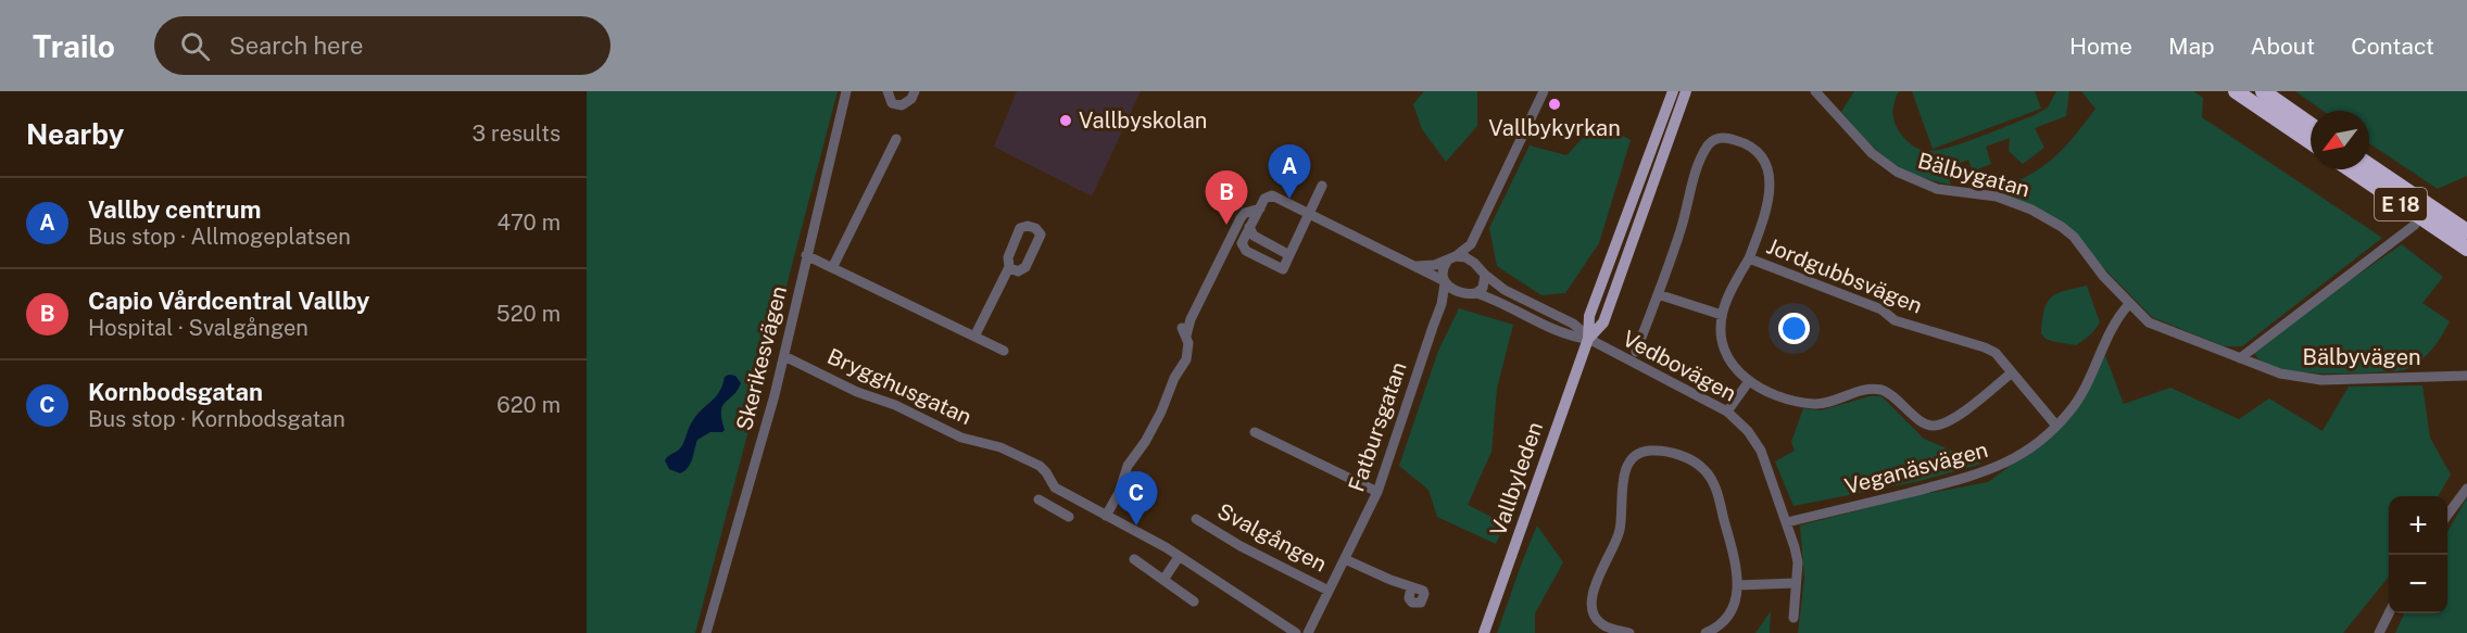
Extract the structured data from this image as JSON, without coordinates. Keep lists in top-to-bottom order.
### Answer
{
  "streets": {
    "highway": ["E 18"],
    "main road": ["Vallbyleden"],
    "street": [
      "Bälbygatan",
      "Jordgubbsvägen",
      "Bälbyvägen",
      "Skerikesvägen",
      "Vedbovägen",
      "Brygghusgatan",
      "Fatbursgatan",
      "Veganäsvägen",
      "Svalgången"
    ]
  },
  "crossings": [
    ["Bälbygatan", "Bälbyvägen"],
    ["Bälbygatan", "Veganäsvägen"],
    ["Jordgubbsvägen", "Veganäsvägen"],
    ["Skerikesvägen", "Brygghusgatan"],
    ["Vedbovägen", "Veganäsvägen"],
    ["Vedbovägen", "Vallbyleden"],
    ["Fatbursgatan", "Svalgången"]
  ],
  "places": ["Vallbykyrkan", "Vallbyskolan"],
  "north": "bottom left",
  "page": {
    "header": "Trailo",
    "search": "Search here",
    "nav": [
      "Home",
      "Map",
      "About",
      "Contact"
    ],
    "heading": ["Nearby", "3 results"],
    "pins": ["A", "B", "C"],
    "list": [
      {
        "mark": "A",
        "name": "Vallby centrum",
        "note": "Bus stop · Allmogeplatsen",
        "value": "470 m"
      },
      {
        "mark": "B",
        "name": "Capio Vårdcentral Vallby",
        "note": "Hospital · Svalgången",
        "value": "520 m"
      },
      {
        "mark": "C",
        "name": "Kornbodsgatan",
        "note": "Bus stop · Kornbodsgatan",
        "value": "620 m"
      }
    ],
    "map_buttons": ["+", "−"]
  }
}
